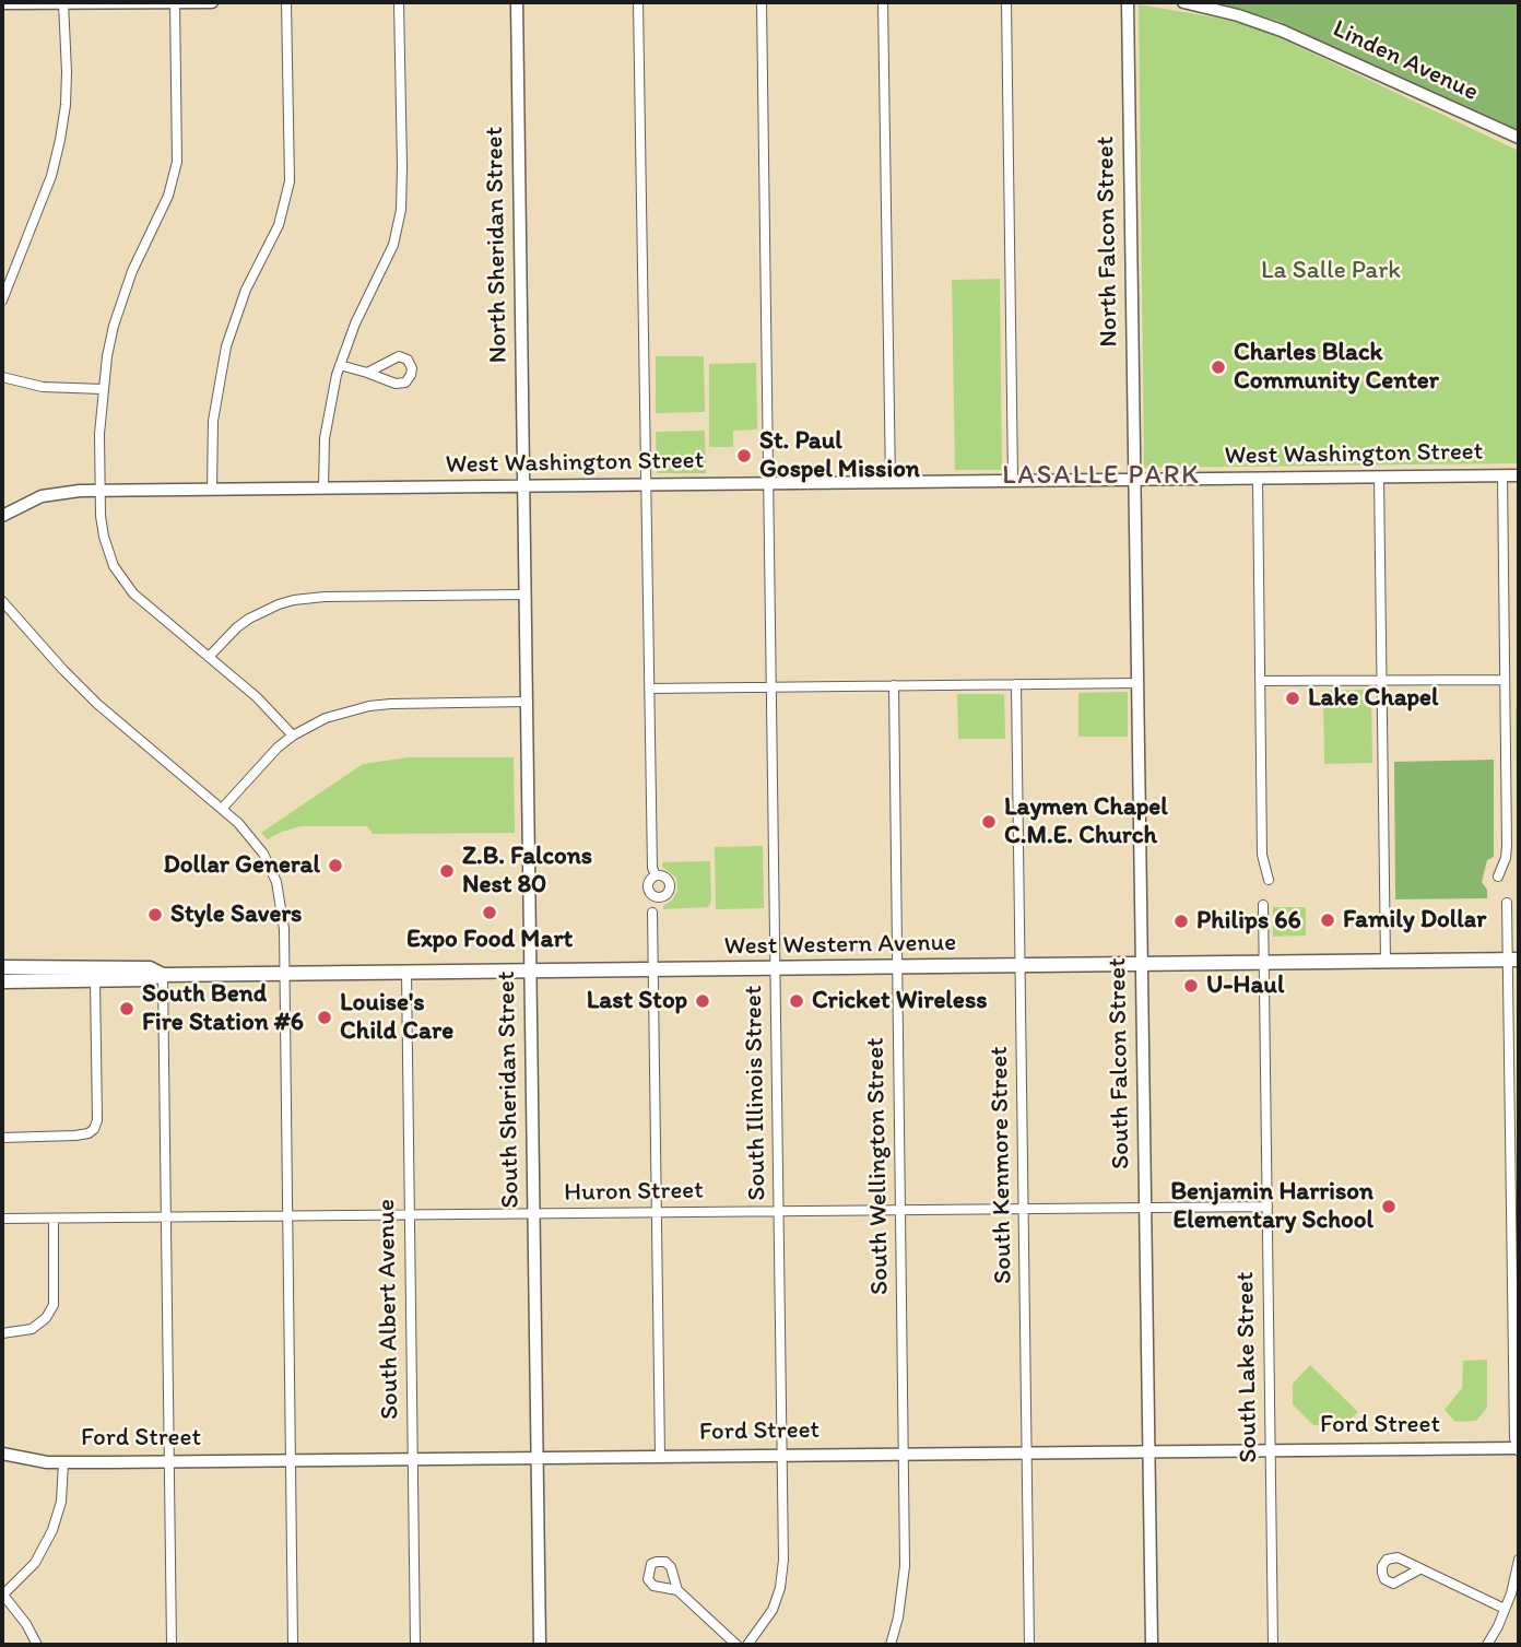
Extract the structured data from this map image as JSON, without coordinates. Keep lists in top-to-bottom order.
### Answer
{
  "streets": {
    "main road": ["West Western Avenue"],
    "street": [
      "Linden Avenue",
      "North Falcon Street",
      "North Sheridan Street",
      "West Washington Street",
      "South Falcon Street",
      "South Sheridan Street",
      "South Illinois Street",
      "South Kenmore Street",
      "South Wellington Street",
      "Huron Street",
      "South Albert Avenue",
      "South Lake Street",
      "Ford Street"
    ]
  },
  "crossings": [
    ["North Falcon Street", "West Washington Street"],
    ["North Falcon Street", "South Falcon Street"],
    ["North Sheridan Street", "West Washington Street"],
    ["North Sheridan Street", "South Sheridan Street"],
    ["West Washington Street", "South Falcon Street"],
    ["West Washington Street", "South Sheridan Street"],
    ["West Washington Street", "South Illinois Street"],
    ["West Western Avenue", "South Falcon Street"],
    ["West Western Avenue", "South Sheridan Street"],
    ["West Western Avenue", "South Illinois Street"],
    ["West Western Avenue", "South Kenmore Street"],
    ["West Western Avenue", "South Wellington Street"],
    ["West Western Avenue", "South Albert Avenue"],
    ["West Western Avenue", "South Lake Street"],
    ["South Falcon Street", "Huron Street"],
    ["South Falcon Street", "Ford Street"],
    ["South Sheridan Street", "Huron Street"],
    ["South Sheridan Street", "Ford Street"],
    ["South Illinois Street", "Huron Street"],
    ["South Illinois Street", "Ford Street"],
    ["South Kenmore Street", "Huron Street"],
    ["South Kenmore Street", "Ford Street"],
    ["South Wellington Street", "Huron Street"],
    ["South Wellington Street", "Ford Street"],
    ["Huron Street", "South Albert Avenue"],
    ["Huron Street", "South Lake Street"],
    ["South Albert Avenue", "Ford Street"],
    ["South Lake Street", "Ford Street"]
  ],
  "districts": ["LASALLE PARK"],
  "parks": ["La Salle Park"],
  "places": [
    "Charles Black Community Center",
    "St. Paul Gospel Mission",
    "Lake Chapel",
    "Laymen Chapel C.M.E. Church",
    "Dollar General",
    "Z.B. Falcons Nest 80",
    "Expo Food Mart",
    "Style Savers",
    "Family Dollar",
    "Philips 66",
    "U-Haul",
    "Last Stop",
    "Cricket Wireless",
    "South Bend Fire Station #6",
    "Louise's Child Care",
    "Benjamin Harrison Elementary School"
  ]
}
